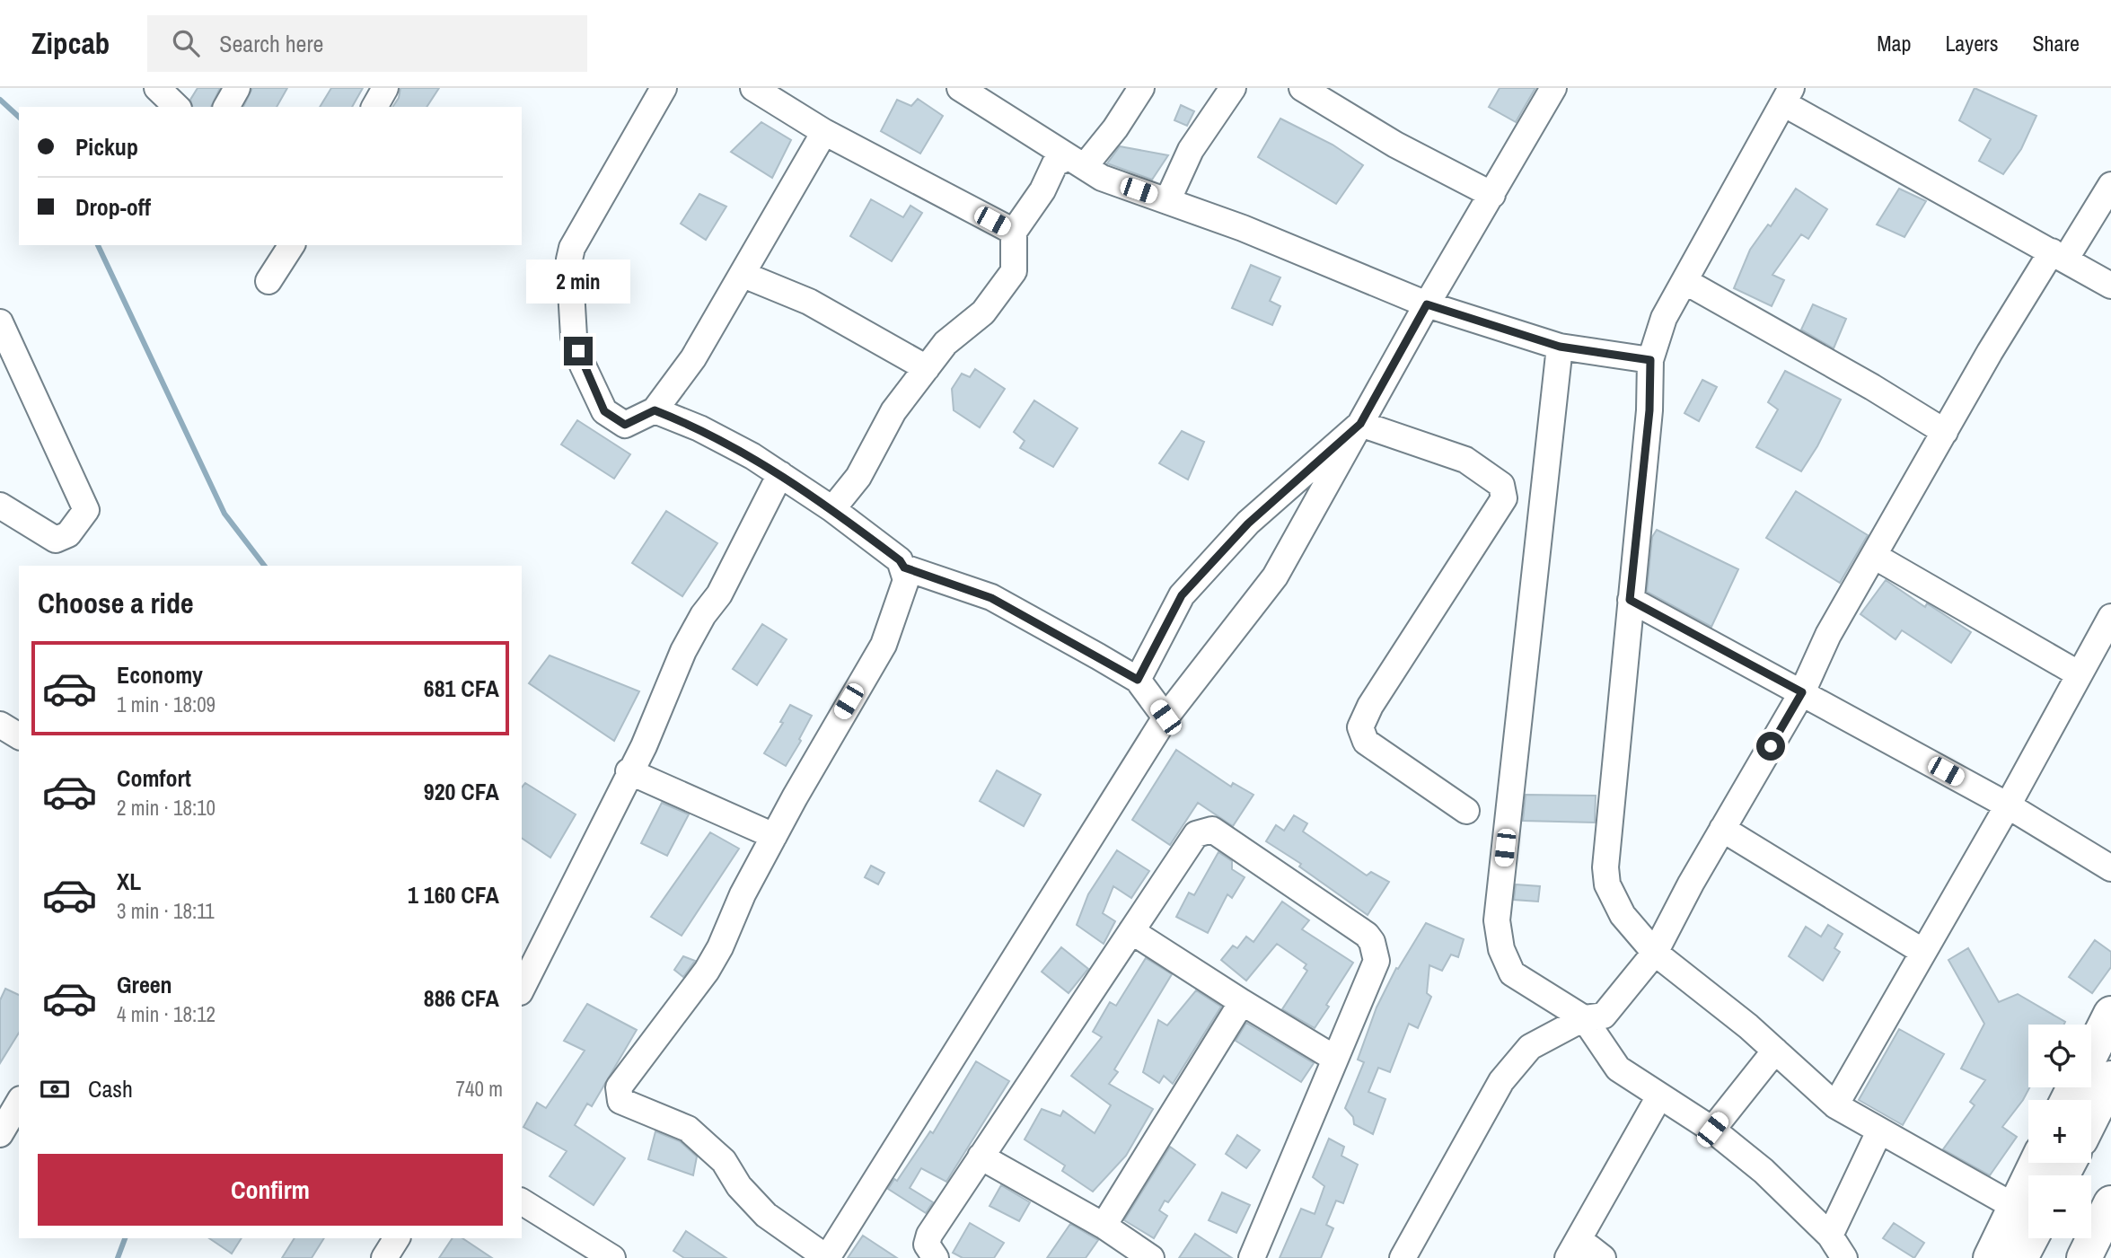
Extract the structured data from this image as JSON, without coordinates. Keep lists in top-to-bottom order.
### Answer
{
  "page": {
    "header": "Zipcab",
    "search": "Search here",
    "nav": ["Map", "Layers", "Share"],
    "banner": ["Pickup", "Drop-off"],
    "bubble": "2 min",
    "heading": "Choose a ride",
    "list": [
      {
        "name": "Economy",
        "note": "1 min · 18:09",
        "value": "681 CFA"
      },
      {
        "name": "Comfort",
        "note": "2 min · 18:10",
        "value": "920 CFA"
      },
      {
        "name": "XL",
        "note": "3 min · 18:11",
        "value": "1 160 CFA"
      },
      {
        "name": "Green",
        "note": "4 min · 18:12",
        "value": "886 CFA"
      }
    ],
    "map_buttons": ["+", "−"],
    "pay": ["Cash", "740 m"],
    "buttons": "Confirm"
  }
}
